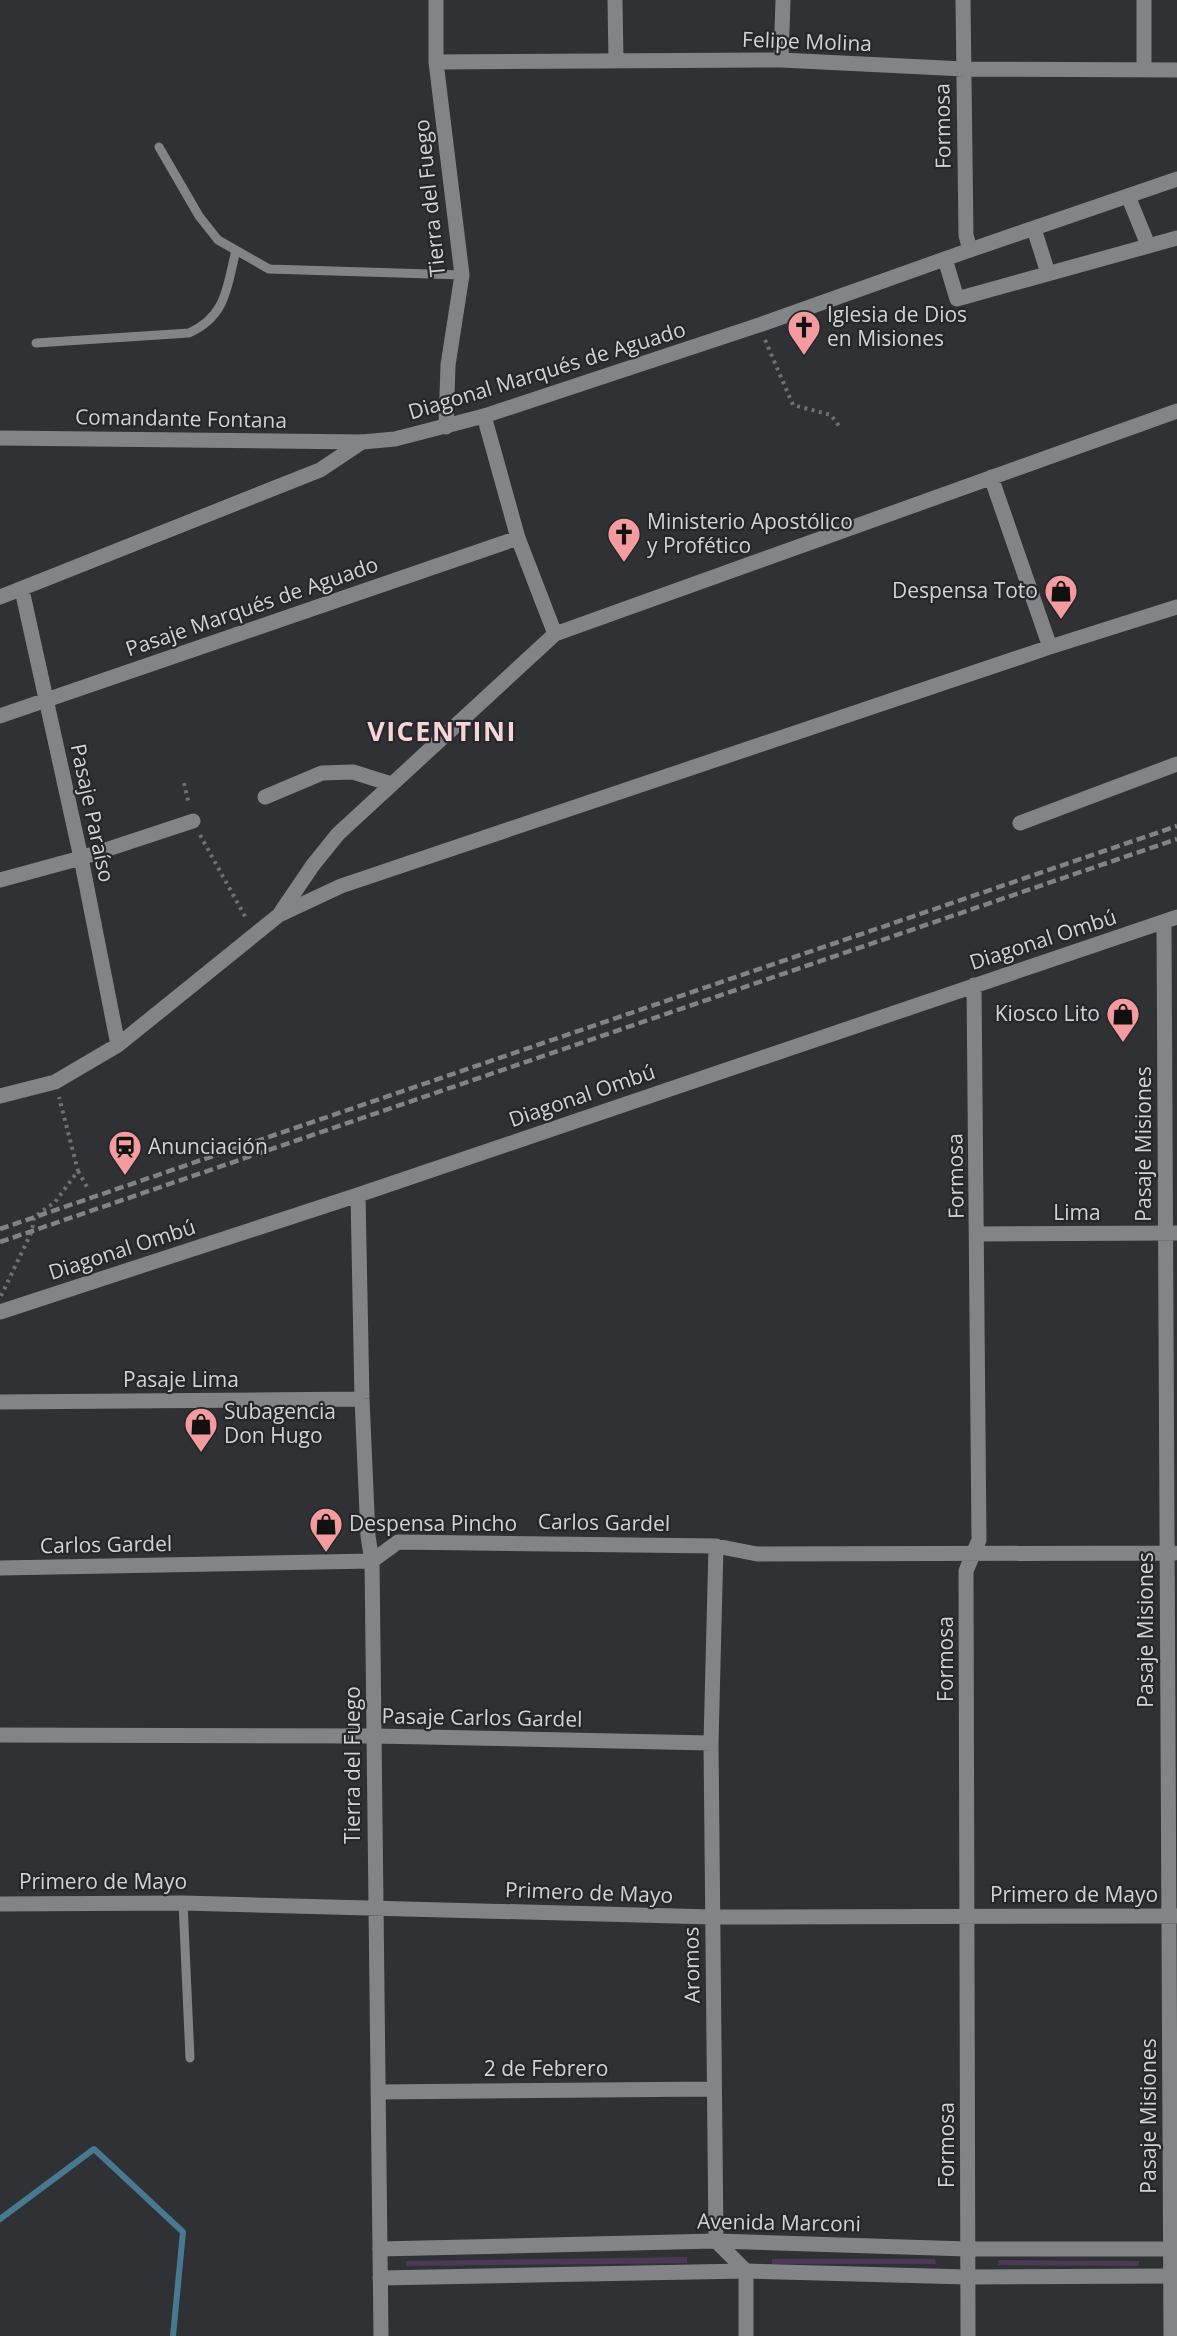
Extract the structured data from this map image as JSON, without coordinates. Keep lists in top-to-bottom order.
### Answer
{
  "streets": {
    "street": [
      "Felipe Molina",
      "Formosa",
      "Tierra del Fuego",
      "Diagonal Marqués de Aguado",
      "Comandante Fontana",
      "Pasaje Marqués de Aguado",
      "Pasaje Paraíso",
      "Diagonal Ombú",
      "Pasaje Misiones",
      "Lima",
      "Pasaje Lima",
      "Carlos Gardel",
      "Pasaje Carlos Gardel",
      "Primero de Mayo",
      "Aromos",
      "2 de Febrero",
      "Avenida Marconi"
    ]
  },
  "crossings": [
    ["Felipe Molina", "Formosa"],
    ["Felipe Molina", "Tierra del Fuego"],
    ["Formosa", "Diagonal Marqués de Aguado"],
    ["Formosa", "Diagonal Ombú"],
    ["Formosa", "Lima"],
    ["Formosa", "Carlos Gardel"],
    ["Formosa", "Primero de Mayo"],
    ["Formosa", "Avenida Marconi"],
    ["Tierra del Fuego", "Diagonal Marqués de Aguado"],
    ["Tierra del Fuego", "Diagonal Ombú"],
    ["Tierra del Fuego", "Pasaje Lima"],
    ["Tierra del Fuego", "Carlos Gardel"],
    ["Tierra del Fuego", "Pasaje Carlos Gardel"],
    ["Tierra del Fuego", "Primero de Mayo"],
    ["Tierra del Fuego", "2 de Febrero"],
    ["Tierra del Fuego", "Avenida Marconi"],
    ["Diagonal Marqués de Aguado", "Comandante Fontana"],
    ["Diagonal Marqués de Aguado", "Pasaje Paraíso"],
    ["Pasaje Marqués de Aguado", "Pasaje Paraíso"],
    ["Diagonal Ombú", "Pasaje Misiones"],
    ["Pasaje Misiones", "Lima"],
    ["Pasaje Misiones", "Carlos Gardel"],
    ["Pasaje Misiones", "Primero de Mayo"],
    ["Pasaje Misiones", "Avenida Marconi"],
    ["Carlos Gardel", "Aromos"],
    ["Pasaje Carlos Gardel", "Aromos"],
    ["Primero de Mayo", "Aromos"],
    ["Aromos", "2 de Febrero"],
    ["Aromos", "Avenida Marconi"]
  ],
  "districts": ["VICENTINI"],
  "places": {
    "church": ["Iglesia de Dios en Misiones", "Ministerio Apostólico y Profético"],
    "shop": [
      "Despensa Toto",
      "Kiosco Lito",
      "Subagencia Don Hugo",
      "Despensa Pincho"
    ],
    "station": ["Anunciación"]
  }
}
